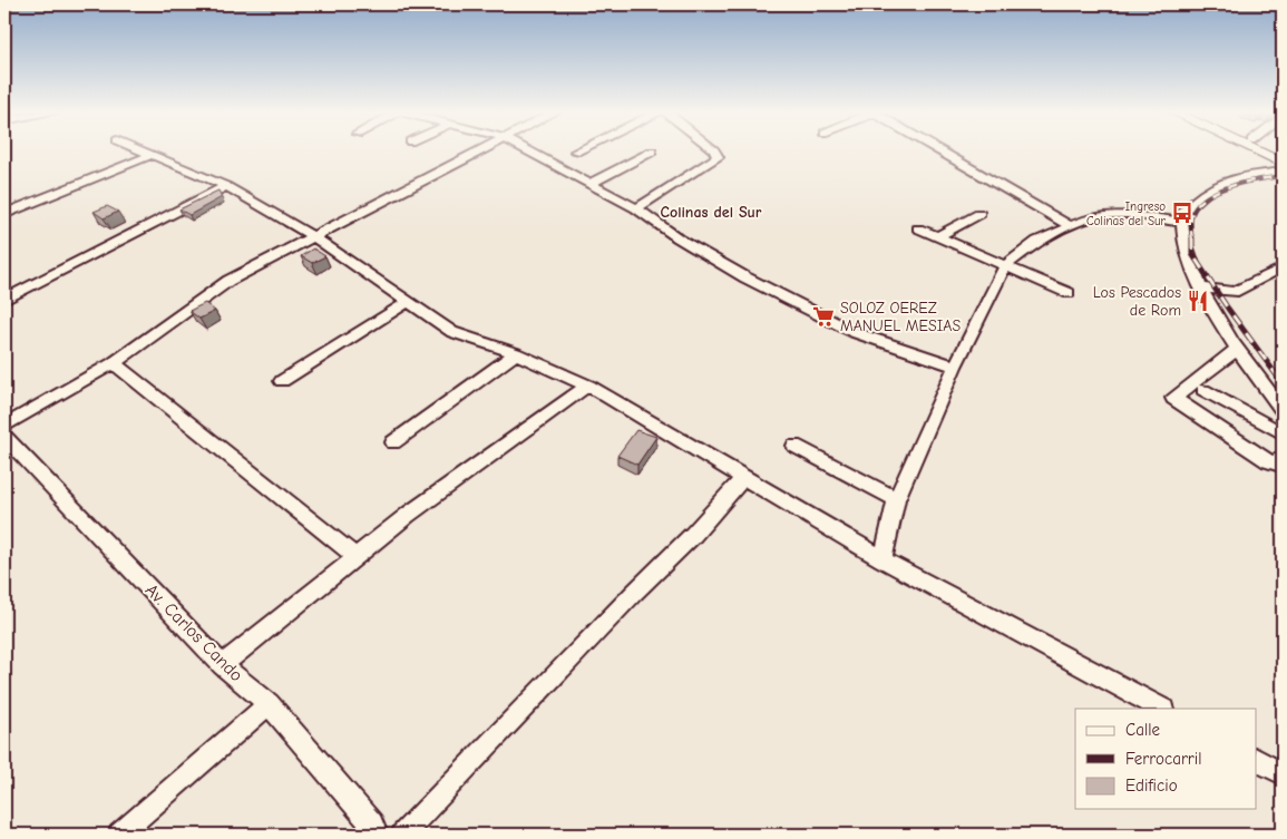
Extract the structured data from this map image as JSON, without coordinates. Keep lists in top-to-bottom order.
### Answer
{
  "streets": {
    "street": ["Av. Carlos Cando"]
  },
  "districts": ["Colinas del Sur"],
  "places": {
    "bus stop": ["Ingreso Colinas del Sur"],
    "restaurant": ["Los Pescados de Rom"],
    "supermarket": ["SOLOZ OEREZ MANUEL MESIAS"]
  },
  "legend": ["Calle", "Ferrocarril", "Edificio"]
}
